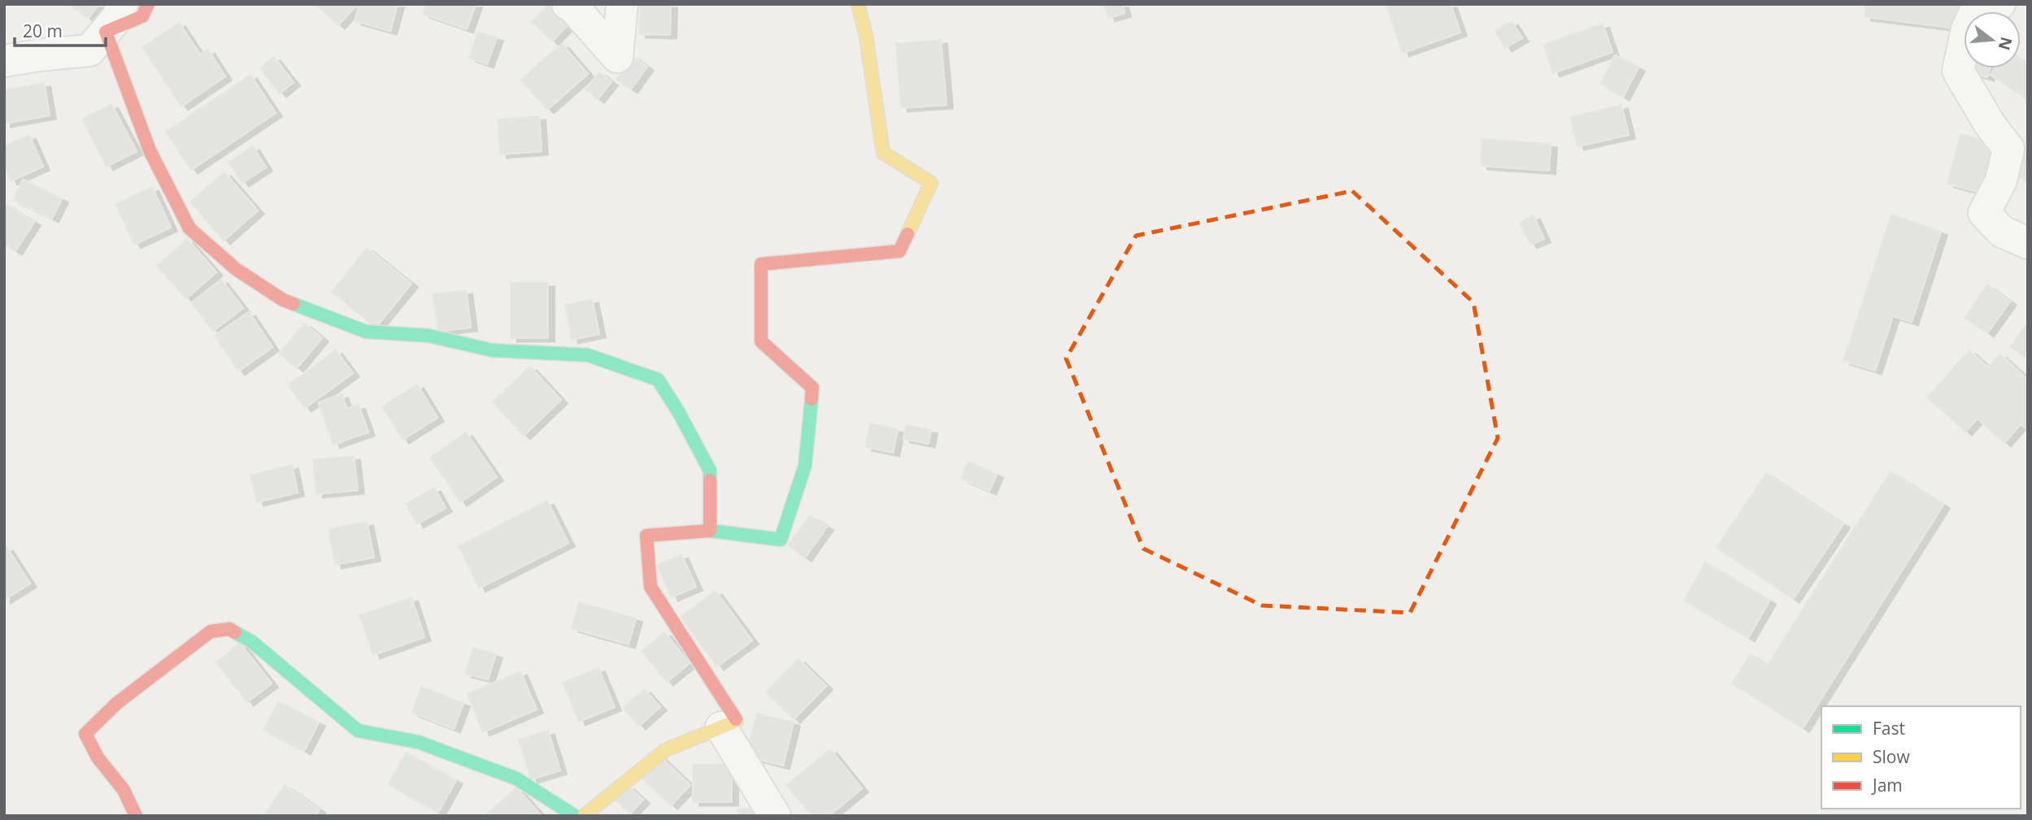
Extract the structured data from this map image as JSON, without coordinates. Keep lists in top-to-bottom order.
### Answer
{
  "legend": ["Fast", "Slow", "Jam"],
  "scale_bar": "20 m",
  "north": "right"
}
